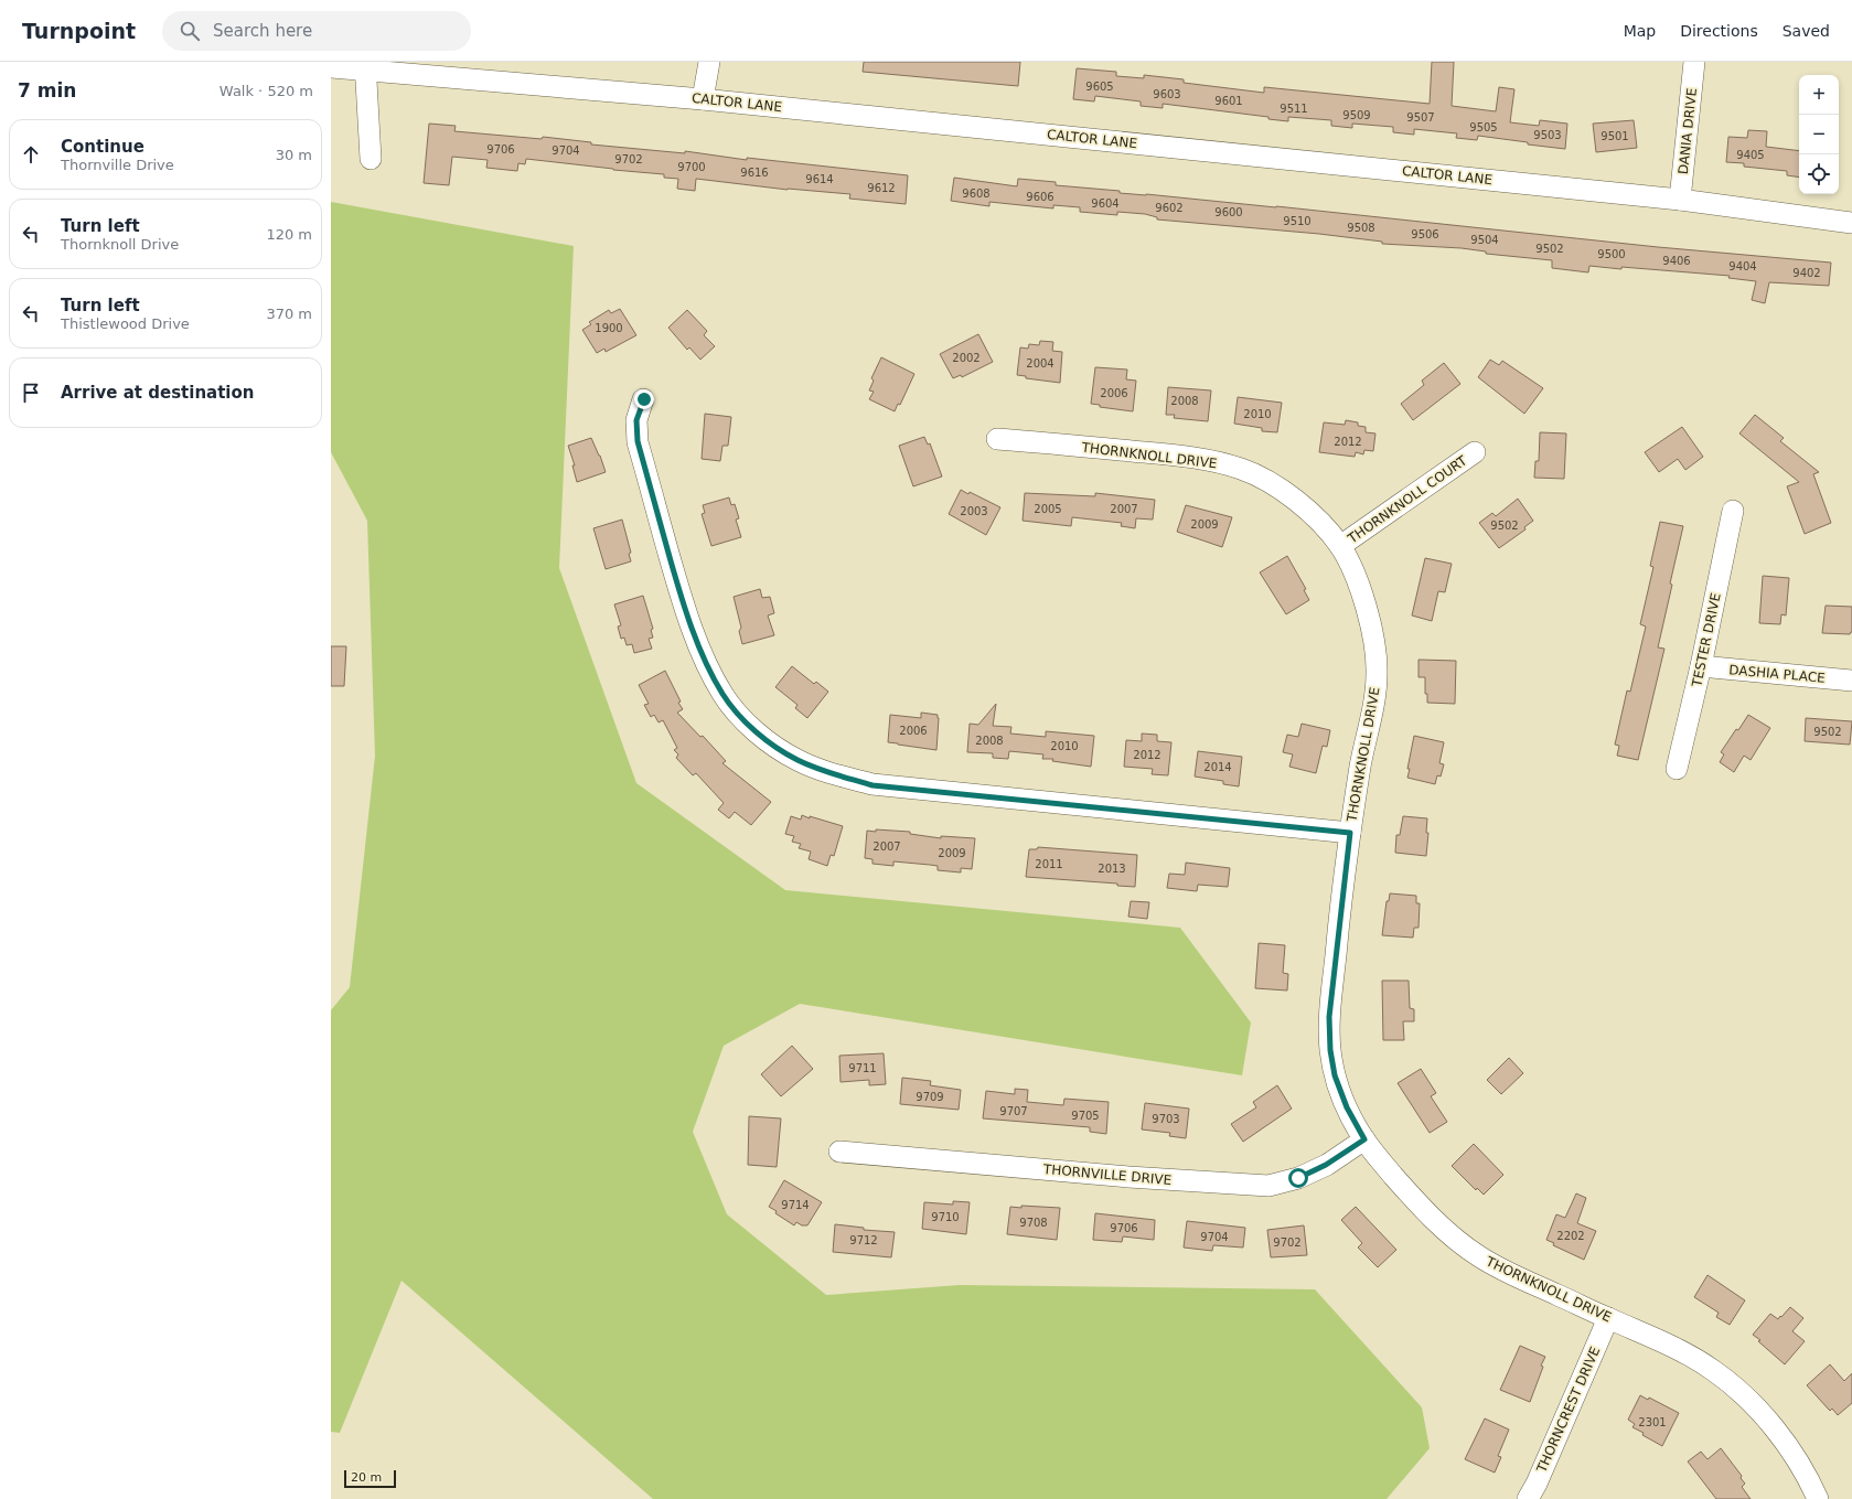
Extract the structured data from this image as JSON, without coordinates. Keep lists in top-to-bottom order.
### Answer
{
  "streets": {
    "street": [
      "CALTOR LANE",
      "DANIA DRIVE",
      "THORNKNOLL DRIVE",
      "THORNKNOLL COURT",
      "TESTER DRIVE",
      "DASHIA PLACE",
      "THORNVILLE DRIVE",
      "THORNCREST DRIVE"
    ]
  },
  "crossings": [
    ["CALTOR LANE", "DANIA DRIVE"],
    ["THORNKNOLL DRIVE", "THORNKNOLL COURT"],
    ["THORNKNOLL DRIVE", "THORNVILLE DRIVE"],
    ["THORNKNOLL DRIVE", "THORNCREST DRIVE"],
    ["TESTER DRIVE", "DASHIA PLACE"]
  ],
  "house_numbers": [
    "9605",
    "9603",
    "9601",
    "9511",
    "9509",
    "9507",
    "9505",
    "9503",
    "9501",
    "9706",
    "9704",
    "9405",
    "9702",
    "9700",
    "9616",
    "9614",
    "9612",
    "9608",
    "9606",
    "9604",
    "9602",
    "9600",
    "9510",
    "9508",
    "9506",
    "9504",
    "9502",
    "9500",
    "9406",
    "9404",
    "9402",
    "1900",
    "2002",
    "2004",
    "2006",
    "2008",
    "2010",
    "2012",
    "2005",
    "2007",
    "2003",
    "2009",
    "9502",
    "2006",
    "9502",
    "2008",
    "2010",
    "2012",
    "2014",
    "2007",
    "2009",
    "2011",
    "2013",
    "9711",
    "9709",
    "9707",
    "9705",
    "9703",
    "9714",
    "9710",
    "9708",
    "9706",
    "2202",
    "9704",
    "9712",
    "9702",
    "2301"
  ],
  "scale_bar": "20 m",
  "page": {
    "header": "Turnpoint",
    "search": "Search here",
    "nav": ["Map", "Directions", "Saved"],
    "heading": ["7 min", "Walk · 520 m"],
    "map_buttons": ["+", "−"],
    "list": [
      ["Continue", "Thornville Drive", "30 m"],
      ["Turn left", "Thornknoll Drive", "120 m"],
      ["Turn left", "Thistlewood Drive", "370 m"],
      "Arrive at destination"
    ],
    "scale": "20 m"
  }
}
